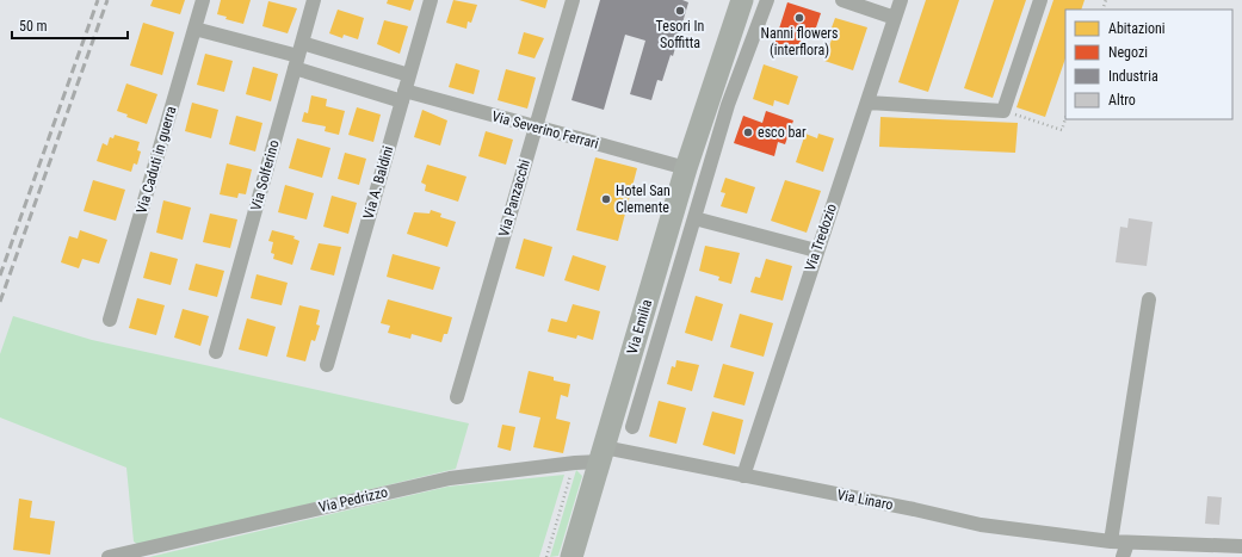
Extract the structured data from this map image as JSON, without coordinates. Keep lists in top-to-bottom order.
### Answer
{
  "streets": {
    "main road": ["Via Emilia"],
    "street": [
      "Via Severino Ferrari",
      "Via Caduti in guerra",
      "Via Solferino",
      "Via A. Baldini",
      "Via Panzacchi",
      "Via Tredozio",
      "Via Pedrizzo",
      "Via Linaro"
    ]
  },
  "crossings": [
    ["Via Severino Ferrari", "Via Caduti in guerra"],
    ["Via Severino Ferrari", "Via Solferino"],
    ["Via Severino Ferrari", "Via A. Baldini"],
    ["Via Severino Ferrari", "Via Panzacchi"],
    ["Via Severino Ferrari", "Via Emilia"],
    ["Via Tredozio", "Via Linaro"],
    ["Via Emilia", "Via Pedrizzo"],
    ["Via Emilia", "Via Linaro"],
    ["Via Pedrizzo", "Via Linaro"]
  ],
  "places": [
    "Tesori In Soffitta",
    "Nanni flowers (interflora)",
    "esco bar",
    "Hotel San Clemente"
  ],
  "legend": [
    "Abitazioni",
    "Negozi",
    "Industria",
    "Altro"
  ],
  "scale_bar": "50 m"
}
